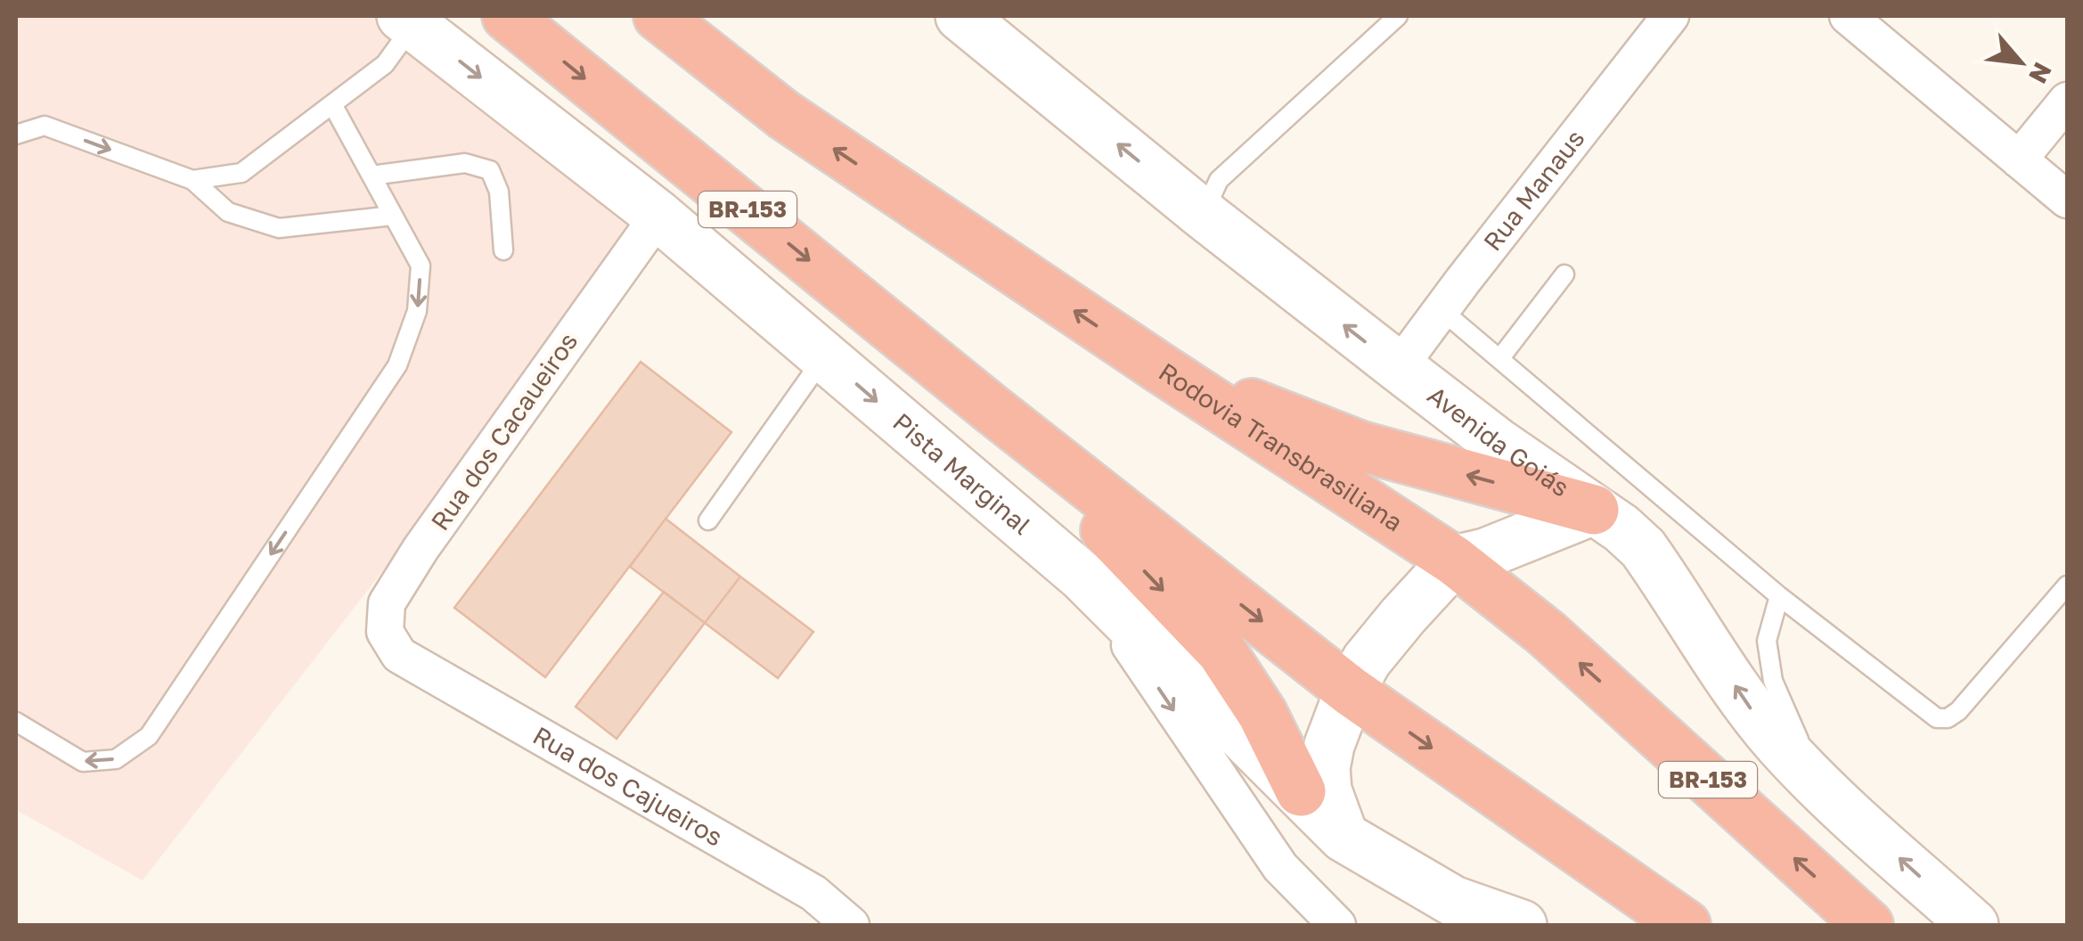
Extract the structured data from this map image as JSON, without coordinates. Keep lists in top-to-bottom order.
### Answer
{
  "streets": {
    "highway": ["BR-153", "Rodovia Transbrasiliana"],
    "main road": ["Avenida Goiás", "Pista Marginal"],
    "street": ["Rua Manaus", "Rua dos Cacaueiros", "Rua dos Cajueiros"]
  },
  "crossings": [
    ["Rua Manaus", "Avenida Goiás"],
    ["Rua dos Cacaueiros", "Pista Marginal"],
    ["Rua dos Cacaueiros", "Rua dos Cajueiros"]
  ],
  "one_way": ["Avenida Goiás", "Pista Marginal"],
  "north": "bottom right"
}
